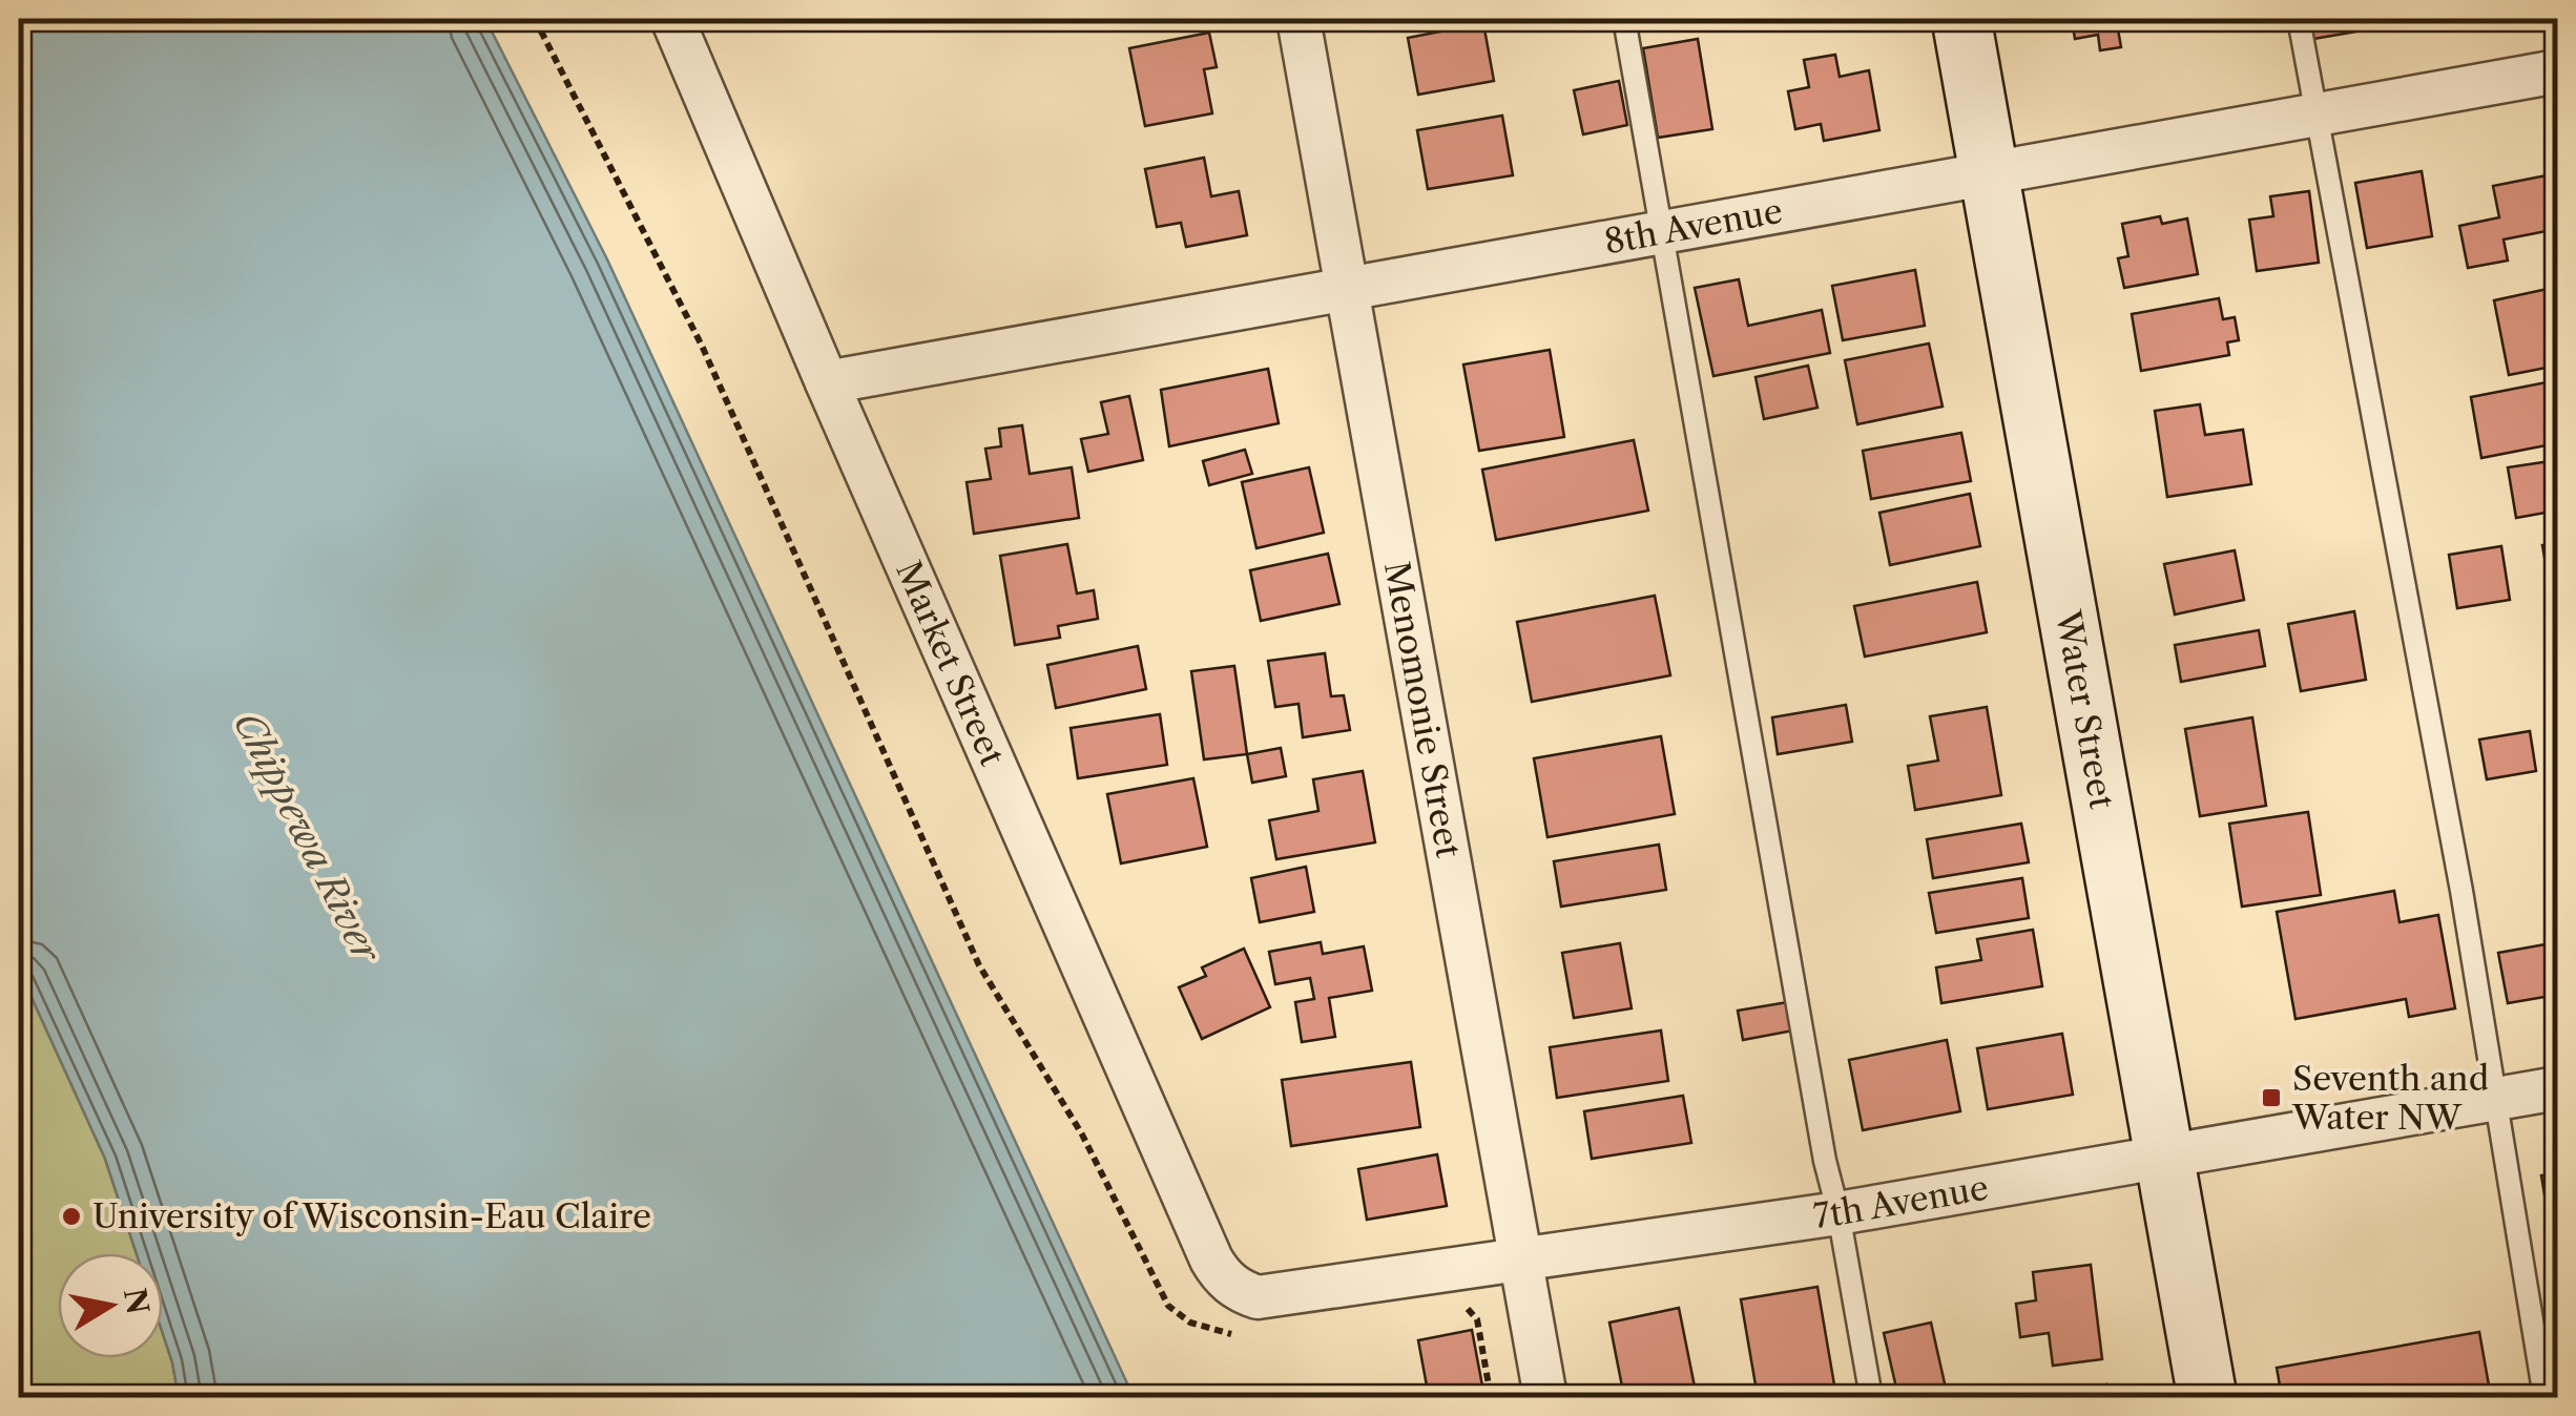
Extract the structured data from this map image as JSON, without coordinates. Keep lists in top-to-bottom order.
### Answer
{
  "streets": {
    "main road": ["Water Street"],
    "street": [
      "8th Avenue",
      "Market Street",
      "Menomonie Street",
      "7th Avenue"
    ]
  },
  "crossings": [
    ["8th Avenue", "Market Street"],
    ["8th Avenue", "Menomonie Street"],
    ["8th Avenue", "Water Street"],
    ["Market Street", "7th Avenue"],
    ["Menomonie Street", "7th Avenue"],
    ["Water Street", "7th Avenue"]
  ],
  "water": ["Chippewa River"],
  "places": {
    "transit": ["Seventh and Water NW"],
    "other": ["University of Wisconsin-Eau Claire"]
  },
  "north": "right"
}
